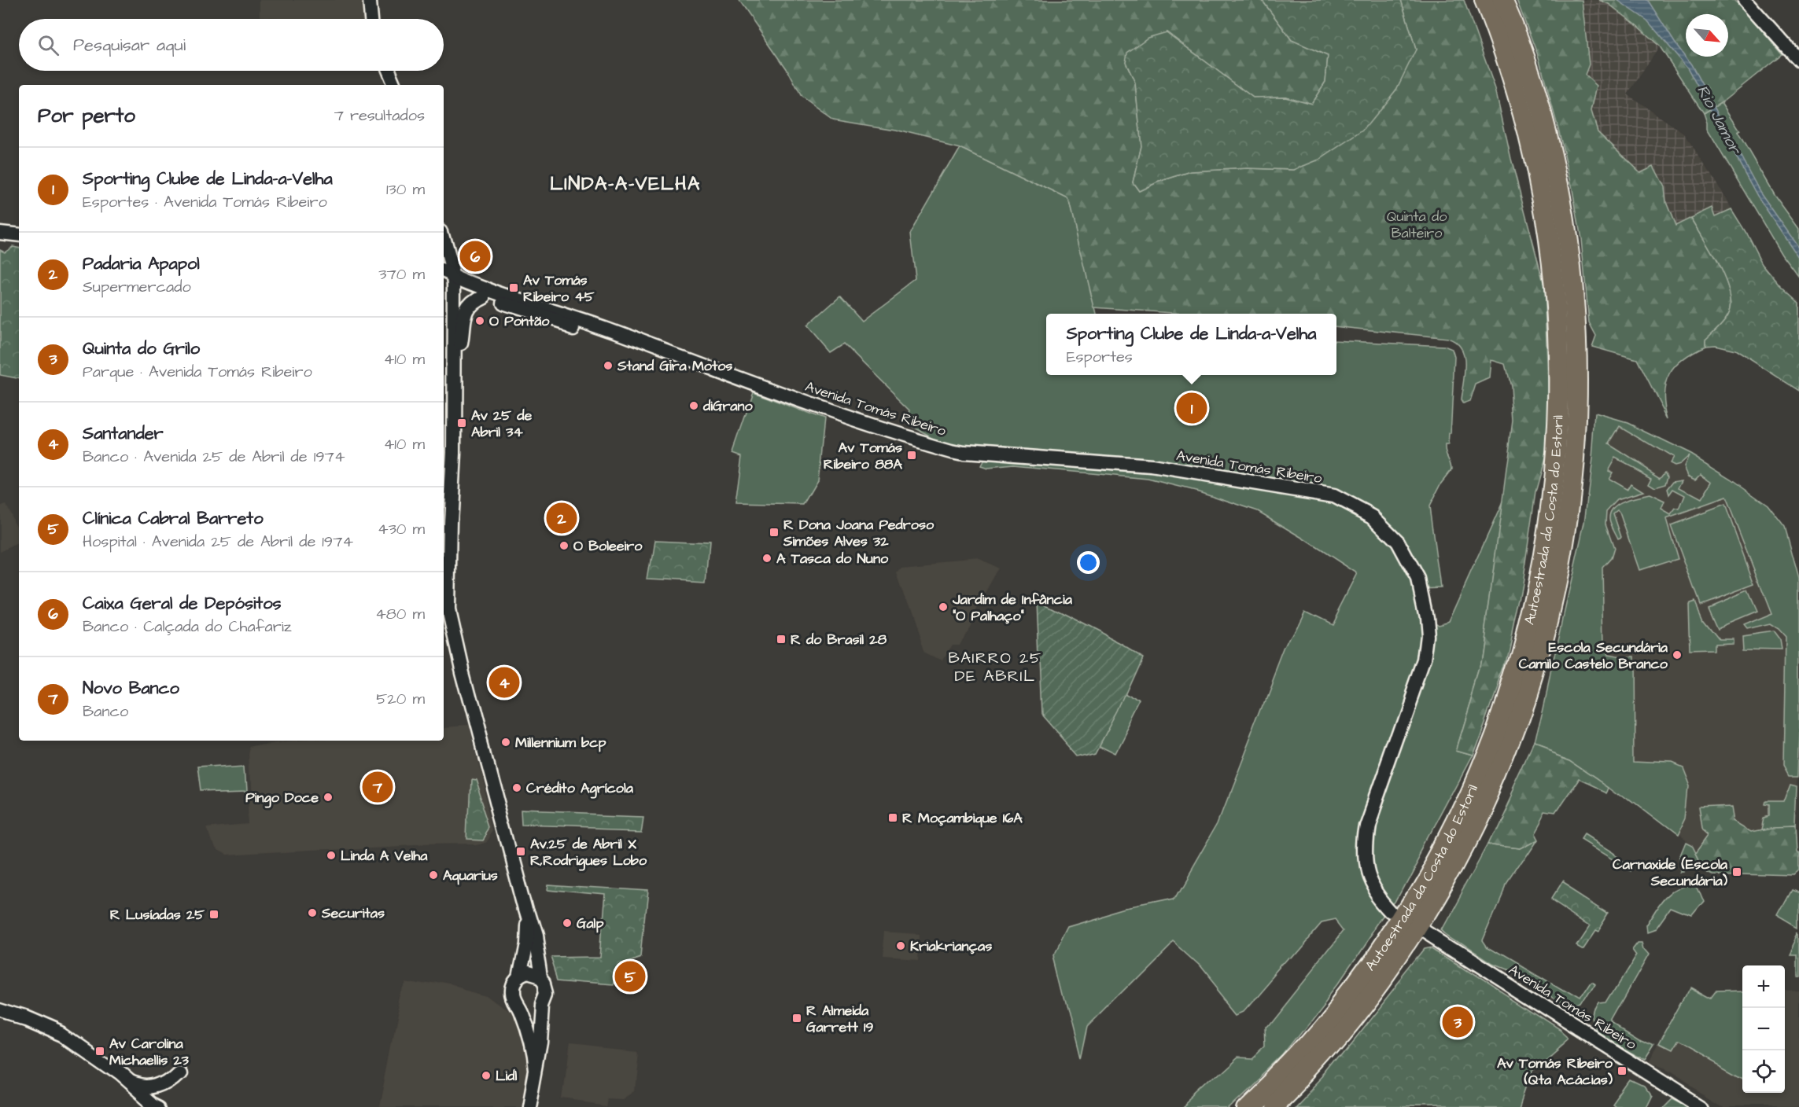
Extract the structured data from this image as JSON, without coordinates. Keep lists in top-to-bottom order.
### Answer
{
  "streets": {
    "highway": ["Autoestrada da Costa do Estoril"],
    "street": ["Avenida Tomás Ribeiro"]
  },
  "districts": ["LINDA-A-VELHA", "BAIRRO 25 DE ABRIL"],
  "water": ["Rio Jamor"],
  "parks": ["Quinta do Balteiro"],
  "places": {
    "transit": [
      "Av Tomás Ribeiro 45",
      "Av 25 de Abril 34",
      "Av Tomás Ribeiro 88A",
      "R Dona Joana Pedroso Simões Alves 32",
      "R do Brasil 28",
      "R Moçambique 16A",
      "Av.25 de Abril X R,Rodrigues Lobo",
      "Carnaxide (Escola Secundária)",
      "R Lusíadas 25",
      "R Almeida Garrett 19",
      "Av Carolina Michaellis 23",
      "Av Tomás Ribeiro (Qta Acácias)"
    ],
    "other": [
      "O Pontão",
      "Stand Gira Motos",
      "diGrano",
      "O Boleeiro",
      "A Tasca do Nuno",
      "Jardim de Infância \"O Palhaço\"",
      "Escola Secundária Camilo Castelo Branco",
      "Millennium bcp",
      "Crédito Agrícola",
      "Pingo Doce",
      "Linda A Velha",
      "Aquarius",
      "Securitas",
      "Galp",
      "Kriakrianças",
      "Lidl"
    ]
  },
  "north": "bottom right",
  "page": {
    "search": "Pesquisar aqui",
    "heading": ["Por perto", "7 resultados"],
    "list": [
      {
        "mark": "1",
        "name": "Sporting Clube de Linda-a-Velha",
        "note": "Esportes · Avenida Tomás Ribeiro",
        "value": "130 m"
      },
      {
        "mark": "2",
        "name": "Padaria Apapol",
        "note": "Supermercado",
        "value": "370 m"
      },
      {
        "mark": "3",
        "name": "Quinta do Grilo",
        "note": "Parque · Avenida Tomás Ribeiro",
        "value": "410 m"
      },
      {
        "mark": "4",
        "name": "Santander",
        "note": "Banco · Avenida 25 de Abril de 1974",
        "value": "410 m"
      },
      {
        "mark": "5",
        "name": "Clínica Cabral Barreto",
        "note": "Hospital · Avenida 25 de Abril de 1974",
        "value": "430 m"
      },
      {
        "mark": "6",
        "name": "Caixa Geral de Depósitos",
        "note": "Banco · Calçada do Chafariz",
        "value": "480 m"
      },
      {
        "mark": "7",
        "name": "Novo Banco",
        "note": "Banco",
        "value": "520 m"
      }
    ],
    "pins": [
      "6",
      "1",
      "2",
      "4",
      "7",
      "5",
      "3"
    ],
    "popup": ["Sporting Clube de Linda-a-Velha", "Esportes"],
    "map_buttons": ["+", "−"]
  }
}
